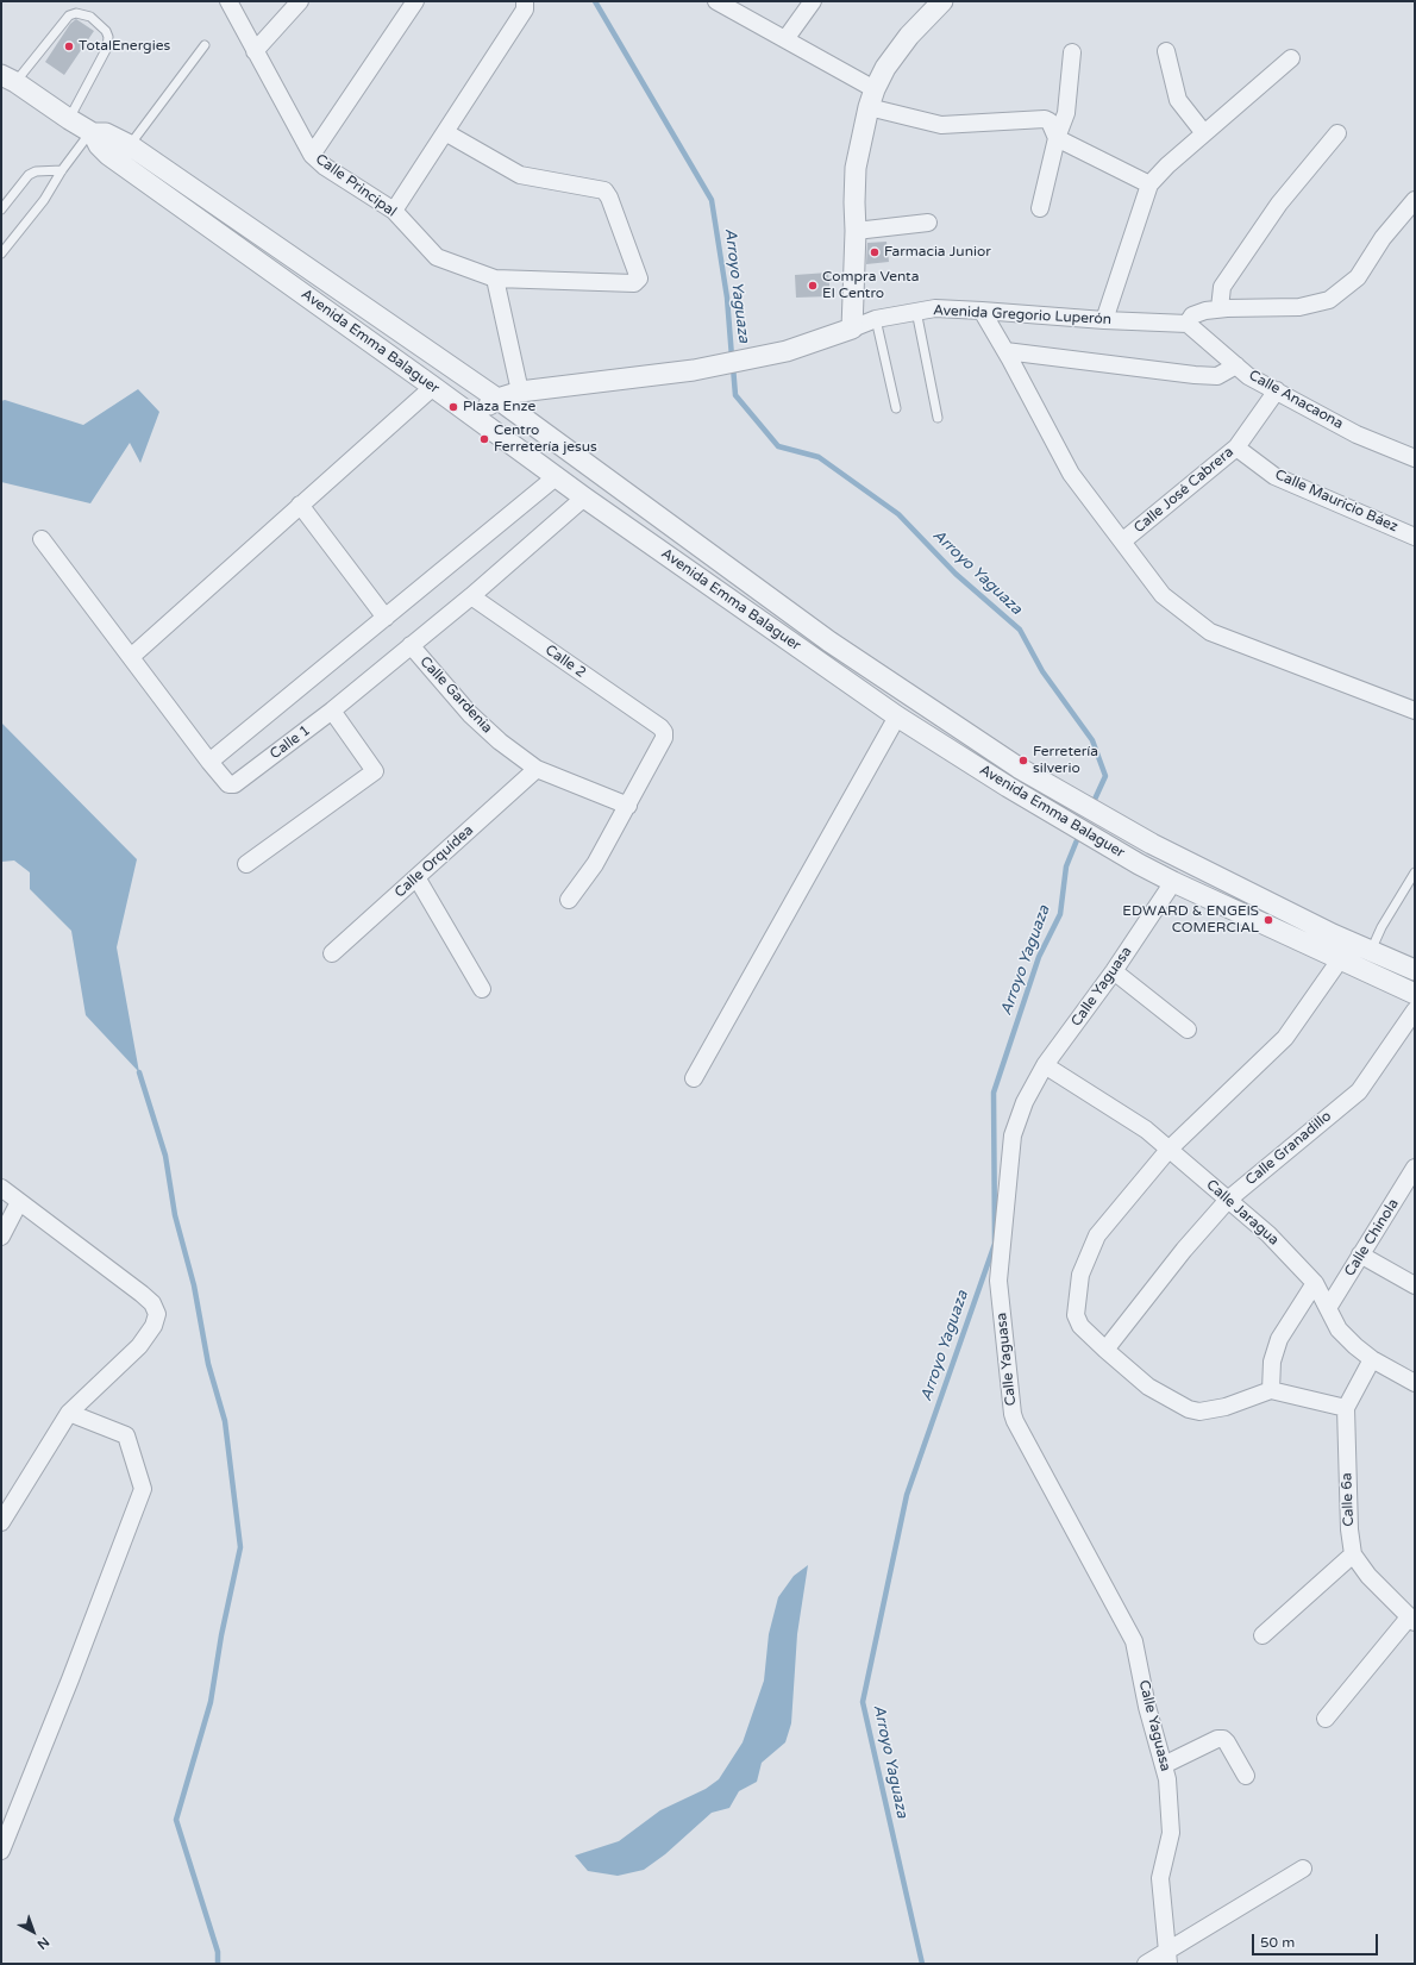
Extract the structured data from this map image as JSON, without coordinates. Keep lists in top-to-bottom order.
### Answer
{
  "streets": {
    "street": [
      "Calle Principal",
      "Avenida Gregorio Luperón",
      "Avenida Emma Balaguer",
      "Calle Anacaona",
      "Calle José Cabrera",
      "Calle Mauricio Báez",
      "Calle 2",
      "Calle Gardenia",
      "Calle 1",
      "Calle Orquídea",
      "Calle Yaguasa",
      "Calle Granadillo",
      "Calle Jaragua",
      "Calle Chinola",
      "Calle 6a"
    ]
  },
  "crossings": [
    ["Avenida Gregorio Luperón", "Avenida Emma Balaguer"],
    ["Avenida Gregorio Luperón", "Calle Anacaona"],
    ["Avenida Emma Balaguer", "Calle 1"],
    ["Avenida Emma Balaguer", "Calle Yaguasa"],
    ["Calle Anacaona", "Calle José Cabrera"],
    ["Calle José Cabrera", "Calle Mauricio Báez"],
    ["Calle 2", "Calle Gardenia"],
    ["Calle 2", "Calle 1"],
    ["Calle Gardenia", "Calle 1"],
    ["Calle Gardenia", "Calle Orquídea"],
    ["Calle Yaguasa", "Calle Jaragua"],
    ["Calle Granadillo", "Calle Jaragua"],
    ["Calle Jaragua", "Calle Chinola"],
    ["Calle Jaragua", "Calle 6a"]
  ],
  "water": ["Arroyo Yaguaza"],
  "places": [
    "TotalEnergies",
    "Farmacia Junior",
    "Compra Venta El Centro",
    "Plaza Enze",
    "Centro Ferretería jesus",
    "Ferretería silverio",
    "EDWARD & ENGElS COMERCIAL"
  ],
  "scale_bar": "50 m",
  "north": "bottom right"
}
